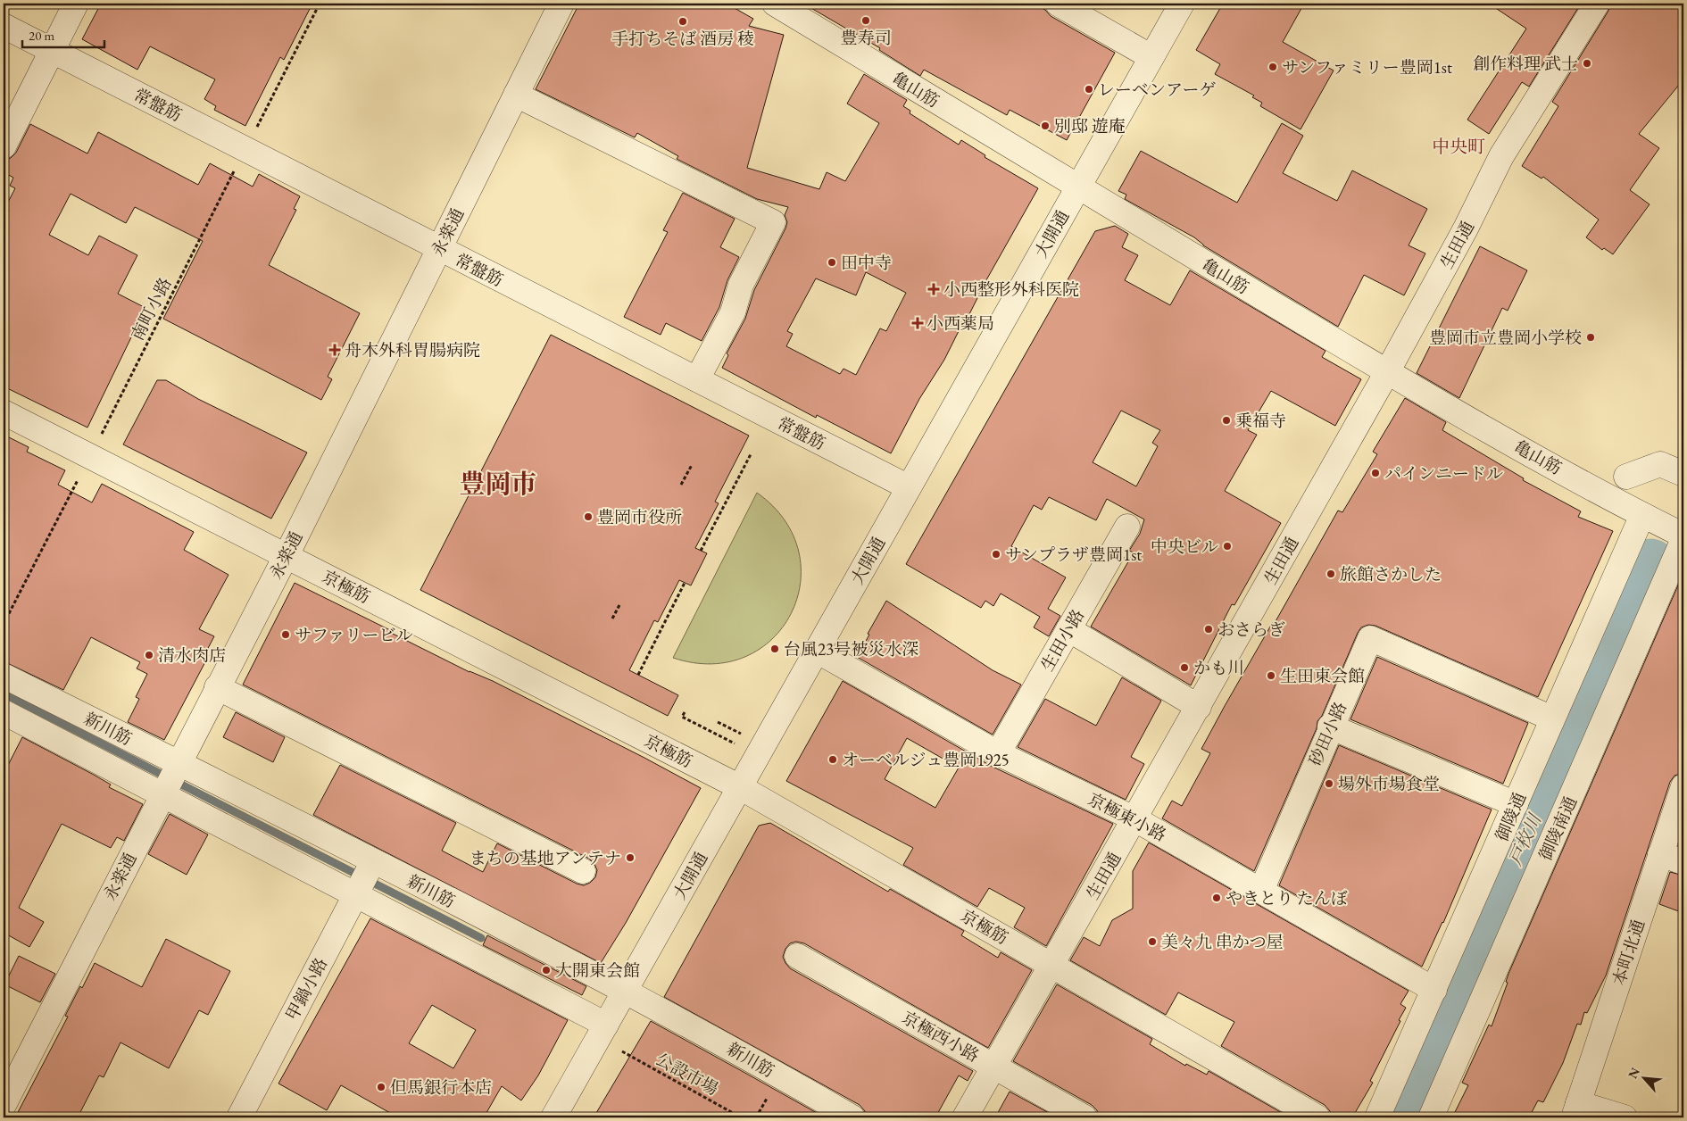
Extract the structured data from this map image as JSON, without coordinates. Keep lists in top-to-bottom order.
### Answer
{
  "streets": {
    "street": [
      "亀山筋",
      "常盤筋",
      "永楽通",
      "大開通",
      "生田通",
      "京極筋",
      "生田小路",
      "新川筋",
      "砂田小路",
      "京極東小路",
      "御陵通",
      "御陵南通",
      "本町北通",
      "甲鍋小路",
      "京極西小路"
    ],
    "path": ["南町小路", "公設市場"]
  },
  "crossings": [
    ["亀山筋", "大開通"],
    ["亀山筋", "生田通"],
    ["亀山筋", "御陵通"],
    ["亀山筋", "御陵南通"],
    ["常盤筋", "永楽通"],
    ["常盤筋", "大開通"],
    ["常盤筋", "南町小路"],
    ["永楽通", "京極筋"],
    ["永楽通", "新川筋"],
    ["大開通", "京極筋"],
    ["大開通", "新川筋"],
    ["大開通", "京極東小路"],
    ["生田通", "京極筋"],
    ["生田通", "京極東小路"],
    ["生田通", "京極西小路"],
    ["南町小路", "京極筋"],
    ["生田小路", "京極東小路"],
    ["新川筋", "甲鍋小路"],
    ["砂田小路", "京極東小路"],
    ["砂田小路", "御陵通"],
    ["京極東小路", "御陵通"]
  ],
  "districts": ["中央町", "豊岡市"],
  "water": ["戸枚川"],
  "places": {
    "other": [
      "豊寿司",
      "手打ちそば 酒房 稜",
      "創作料理 武士",
      "サンファミリー豊岡1st",
      "レーベンアーゲ",
      "別邸 遊庵",
      "田中寺",
      "豊岡市立豊岡小学校",
      "乗福寺",
      "パインニードル",
      "豊岡市役所",
      "中央ビル",
      "サンプラザ豊岡1st",
      "旅館さかした",
      "おさらぎ",
      "サファリービル",
      "台風23号被災水深",
      "清水肉店",
      "かも川",
      "生田東会館",
      "オーベルジュ豊岡1925",
      "場外市場食堂",
      "まちの基地アンテナ",
      "やきとり たんぼ",
      "美々九 串かつ屋",
      "大開東会館",
      "但馬銀行本店"
    ],
    "health": ["小西整形外科医院", "小西薬局", "舟木外科胃腸病院"]
  },
  "scale_bar": "20 m",
  "north": "top left"
}
